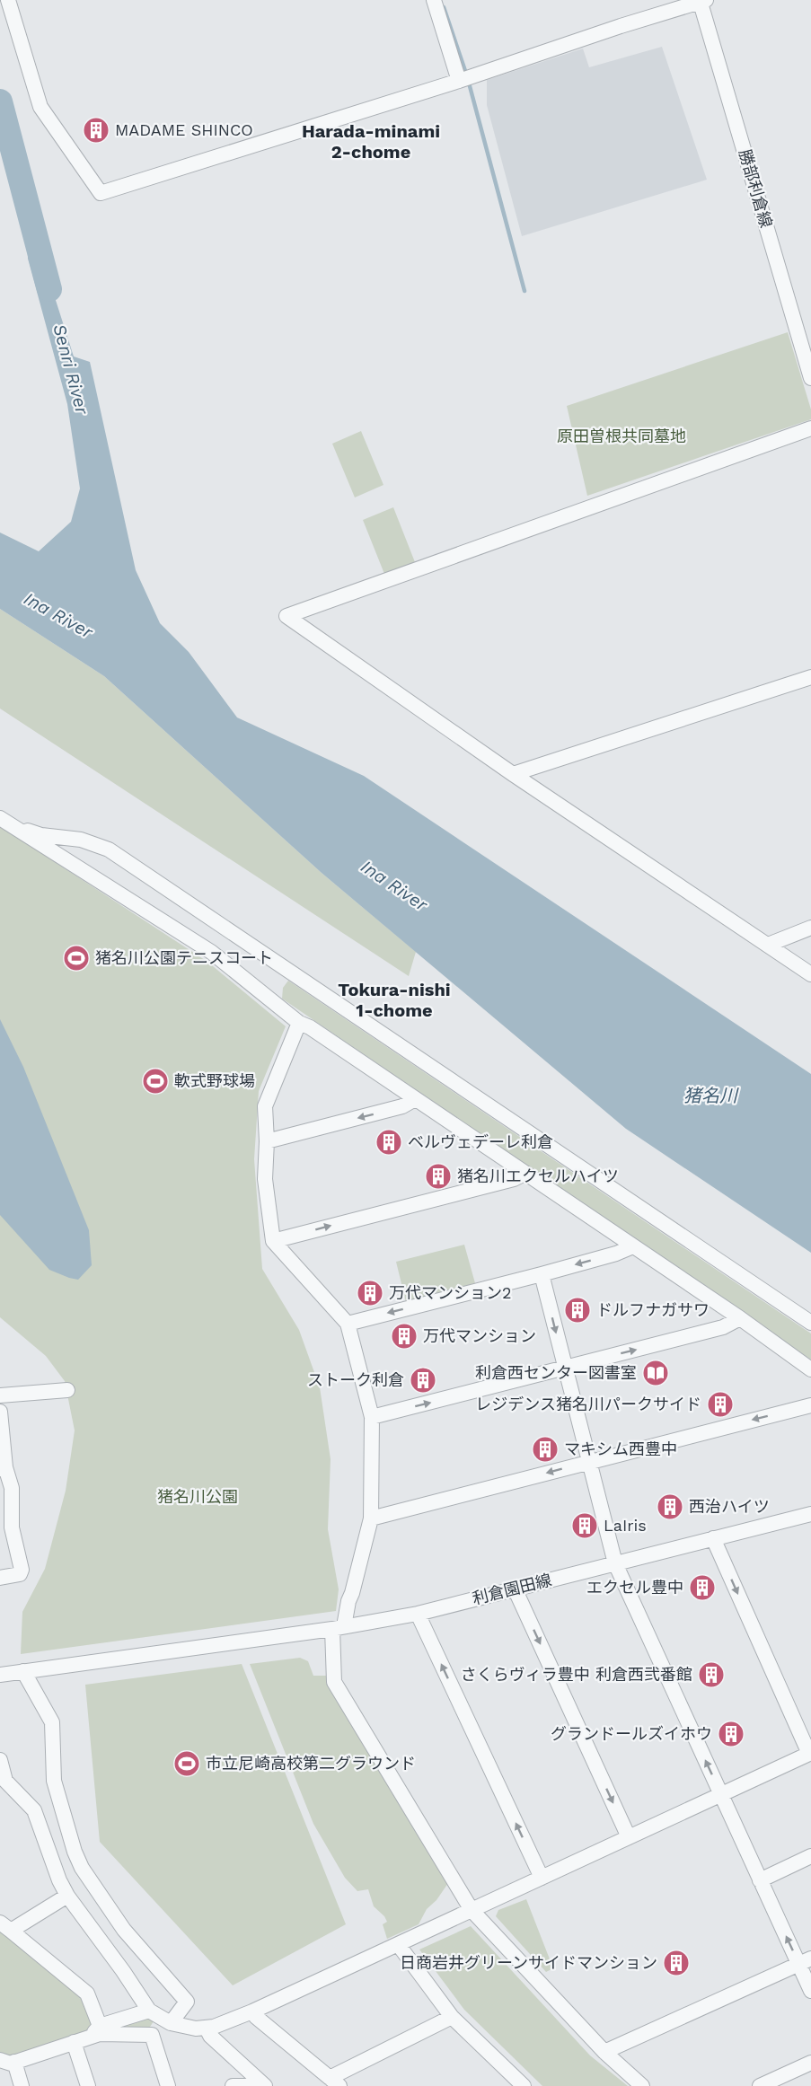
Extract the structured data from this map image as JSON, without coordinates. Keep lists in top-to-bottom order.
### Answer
{
  "streets": {
    "street": ["勝部利倉線", "利倉園田線"]
  },
  "districts": ["Harada-minami 2-chome", "Tokura-nishi 1-chome"],
  "water": ["Senri River", "Ina River", "猪名川"],
  "parks": ["原田曽根共同墓地", "猪名川公園"],
  "places": {
    "building": [
      "MADAME SHINCO",
      "ベルヴェデーレ利倉",
      "猪名川エクセルハイツ",
      "万代マンション2",
      "ドルフナガサワ",
      "万代マンション",
      "ストーク利倉",
      "レジデンス猪名川パークサイド",
      "マキシム西豊中",
      "西治ハイツ",
      "LaIris",
      "エクセル豊中",
      "さくらヴィラ豊中 利倉西弐番館",
      "グランドールズイホウ",
      "日商岩井グリーンサイドマンション"
    ],
    "sports": ["猪名川公園テニスコート", "軟式野球場", "市立尼崎高校第二グラウンド"],
    "library": ["利倉西センター図書室"]
  }
}
